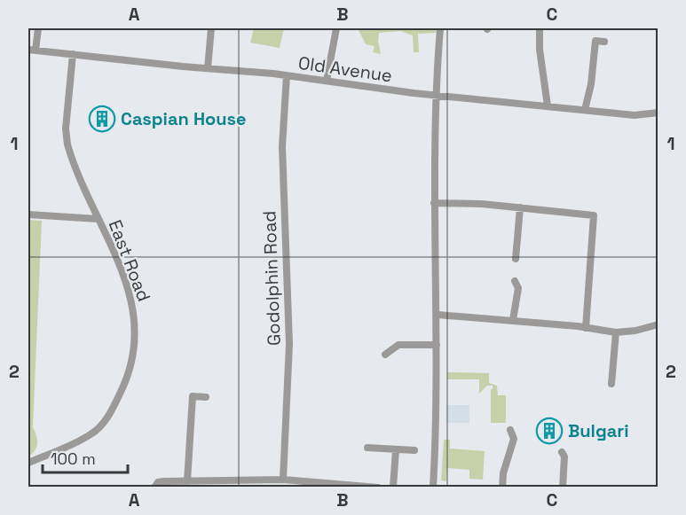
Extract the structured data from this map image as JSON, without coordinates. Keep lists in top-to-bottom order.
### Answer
{
  "streets": {
    "street": ["Old Avenue", "East Road", "Godolphin Road"]
  },
  "crossings": [
    ["Old Avenue", "East Road"],
    ["Old Avenue", "Godolphin Road"]
  ],
  "places": {
    "building": ["Caspian House", "Bulgari"]
  },
  "scale_bar": "100 m",
  "grid": {
    "columns": ["A", "B", "C"],
    "rows": ["1", "2"]
  }
}
